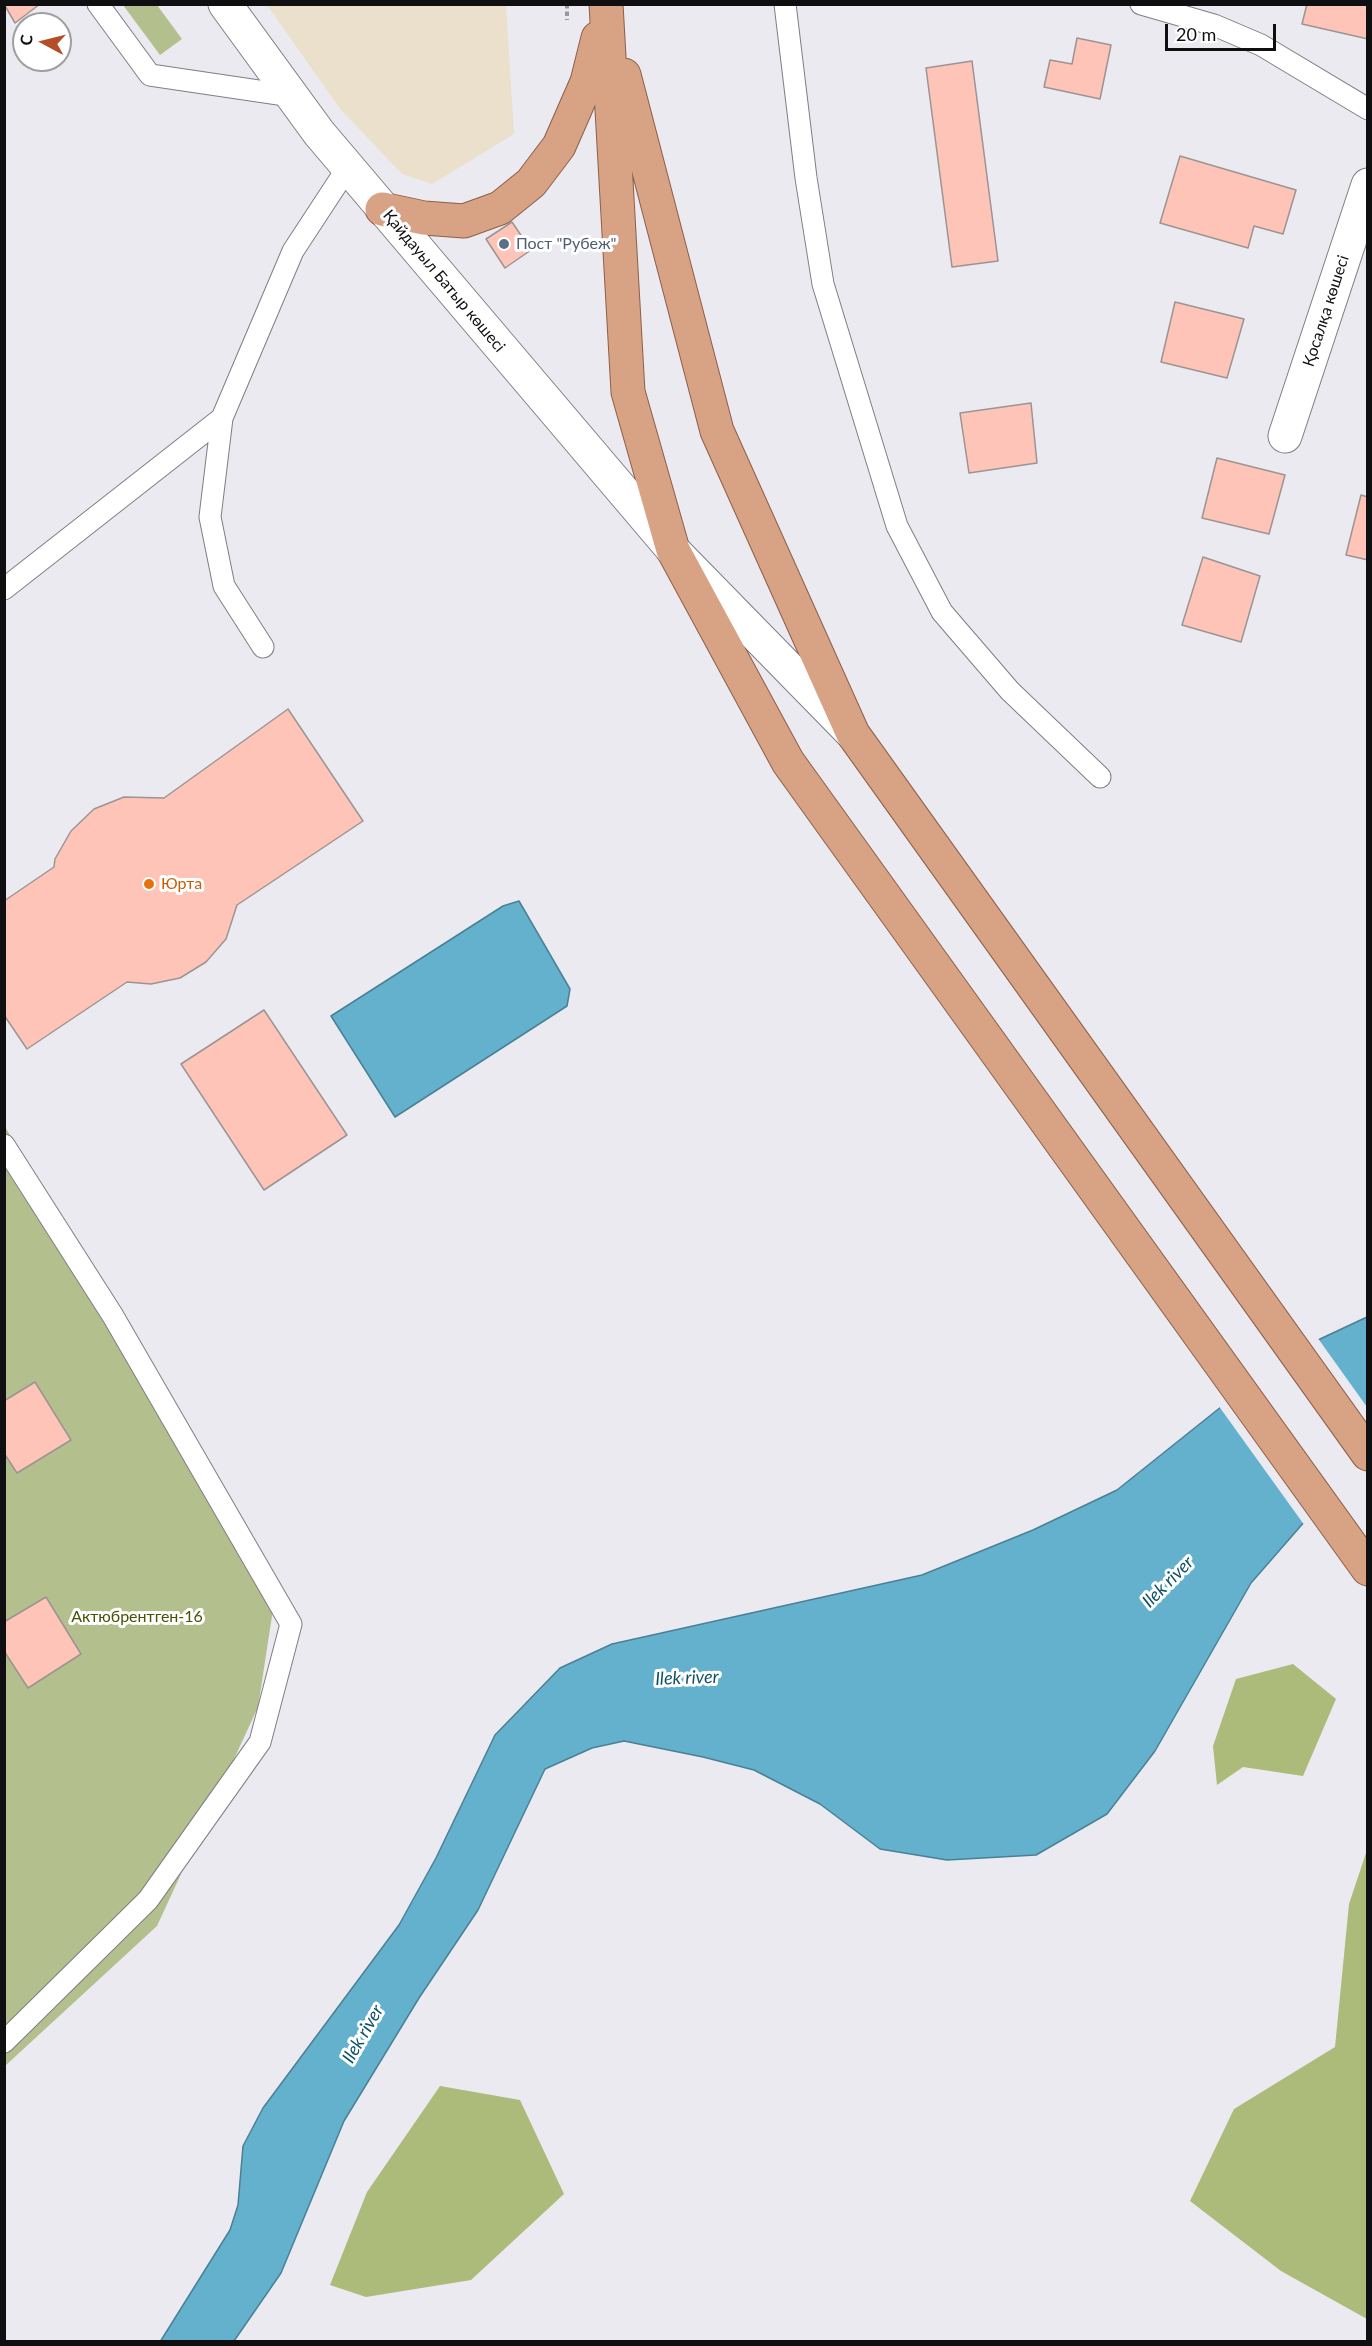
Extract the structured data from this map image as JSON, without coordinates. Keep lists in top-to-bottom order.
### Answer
{
  "streets": {
    "street": ["Қайдауыл Батыр көшесі", "Қосалқа көшесі"]
  },
  "water": ["Ilek river"],
  "parks": ["Актюбрентген-16"],
  "places": ["Пост \"Рубеж\"", "Юрта"],
  "scale_bar": "20 m",
  "north": "left"
}
